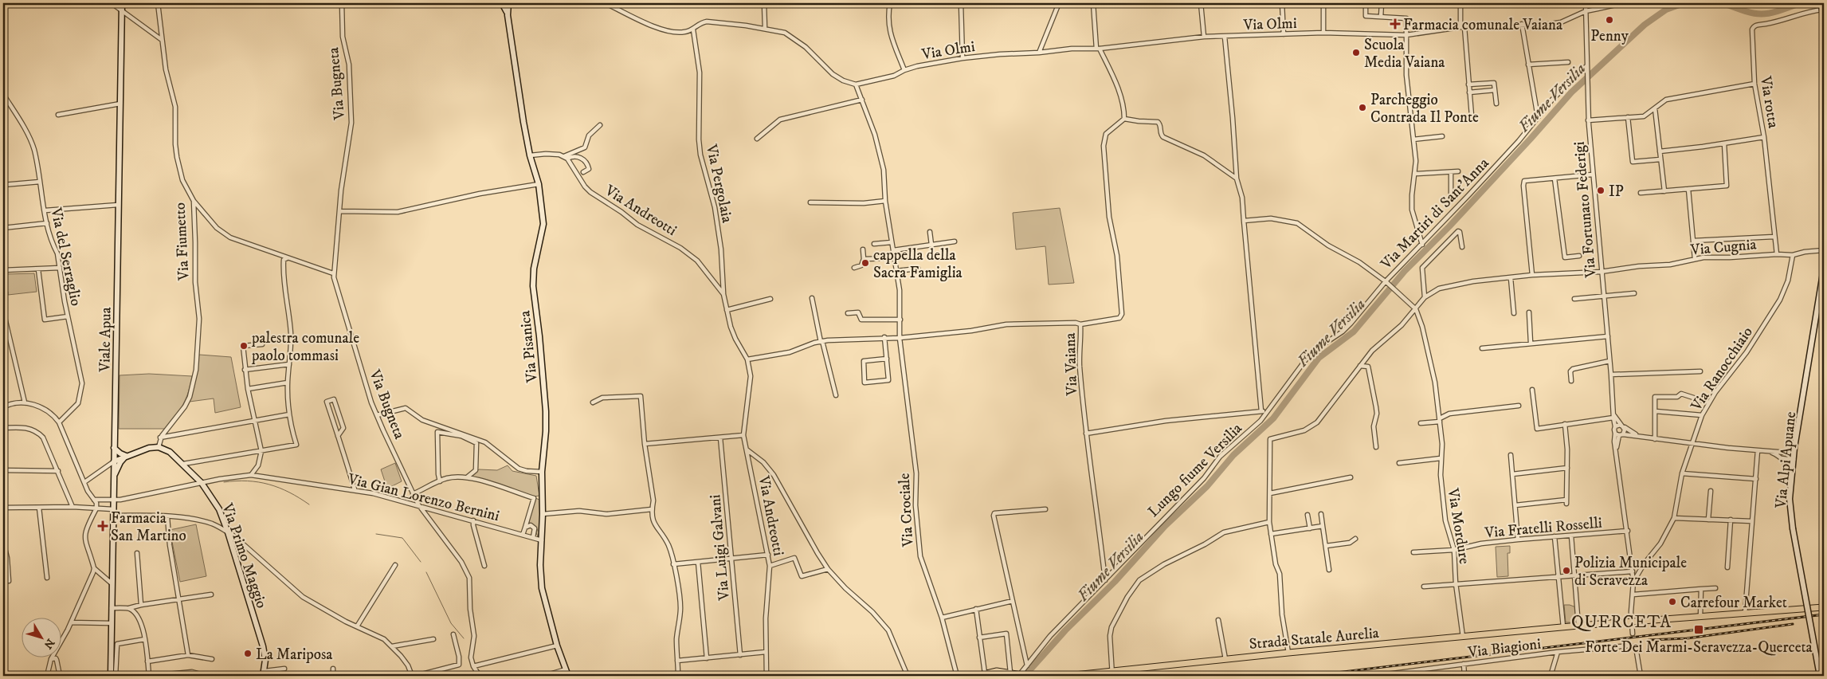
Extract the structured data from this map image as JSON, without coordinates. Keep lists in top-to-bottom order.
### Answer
{
  "streets": {
    "main road": ["Strada Statale Aurelia"],
    "street": [
      "Via Olmi",
      "Via Bugneta",
      "Via rotta",
      "Via Pergolaia",
      "Via Andreotti",
      "Via Fortunato Federigi",
      "Via Martiri di Sant'Anna",
      "Via Fiumetto",
      "Via Cugnia",
      "Via del Serraglio",
      "Viale Apua",
      "Via Pisanica",
      "Via Vaiana",
      "Via Ranocchiaio",
      "Via Alpi Apuane",
      "Lungo fiume Versilia",
      "Via Gian Lorenzo Bernini",
      "Via Crociale",
      "Via Mordure",
      "Via Fratelli Rosselli",
      "Via Luigi Galvani",
      "Via Primo Maggio",
      "Via Biagioni"
    ]
  },
  "crossings": [
    ["Via Olmi", "Via Fortunato Federigi"],
    ["Via Olmi", "Via Crociale"],
    ["Via Bugneta", "Via Gian Lorenzo Bernini"],
    ["Via rotta", "Via Cugnia"],
    ["Via Pergolaia", "Via Andreotti"],
    ["Via Fortunato Federigi", "Via Martiri di Sant'Anna"],
    ["Via Fortunato Federigi", "Via Cugnia"],
    ["Via Martiri di Sant'Anna", "Lungo fiume Versilia"],
    ["Via Martiri di Sant'Anna", "Via Mordure"],
    ["Via Fiumetto", "Via Primo Maggio"],
    ["Via Cugnia", "Via Ranocchiaio"],
    ["Viale Apua", "Via Gian Lorenzo Bernini"],
    ["Via Pisanica", "Via Gian Lorenzo Bernini"],
    ["Via Vaiana", "Lungo fiume Versilia"],
    ["Lungo fiume Versilia", "Via Mordure"],
    ["Via Gian Lorenzo Bernini", "Via Primo Maggio"],
    ["Via Mordure", "Via Fratelli Rosselli"],
    ["Via Mordure", "Strada Statale Aurelia"]
  ],
  "districts": ["QUERCETA"],
  "water": ["Fiume Versilia"],
  "places": {
    "other": [
      "Penny",
      "Scuola Media Vaiana",
      "Parcheggio Contrada Il Ponte",
      "IP",
      "cappella della Sacra Famiglia",
      "palestra comunale paolo tommasi",
      "Polizia Municipale di Seravezza",
      "Carrefour Market",
      "La Mariposa"
    ],
    "health": ["Farmacia comunale Vaiana", "Farmacia San Martino"],
    "transit": ["Forte Dei Marmi-Seravezza-Querceta"]
  },
  "north": "bottom right"
}
